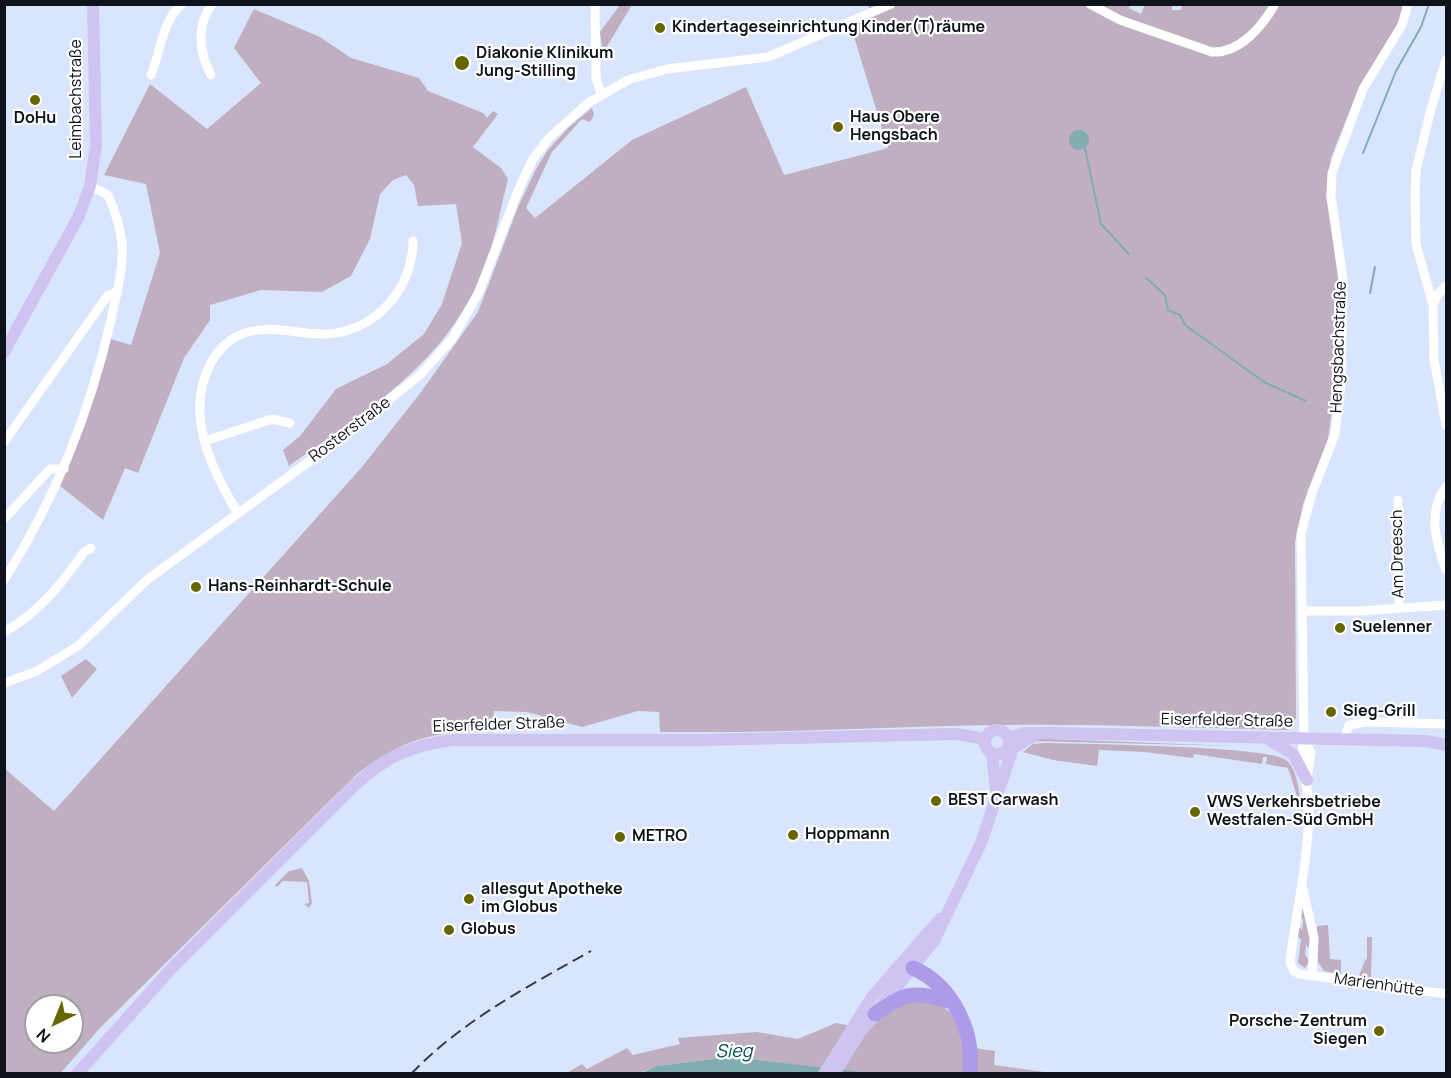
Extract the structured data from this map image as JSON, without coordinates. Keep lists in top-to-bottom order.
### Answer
{
  "streets": {
    "main road": ["Leimbachstraße", "Eiserfelder Straße"],
    "street": [
      "Hengsbachstraße",
      "Rosterstraße",
      "Am Dreesch",
      "Marienhütte"
    ]
  },
  "crossings": [
    ["Hengsbachstraße", "Am Dreesch"],
    ["Hengsbachstraße", "Eiserfelder Straße"],
    ["Hengsbachstraße", "Marienhütte"],
    ["Eiserfelder Straße", "Marienhütte"]
  ],
  "water": ["Sieg"],
  "places": [
    "Kindertageseinrichtung Kinder(T)räume",
    "Diakonie Klinikum Jung-Stilling",
    "DoHu",
    "Haus Obere Hengsbach",
    "Hans-Reinhardt-Schule",
    "Suelenner",
    "Sieg-Grill",
    "BEST Carwash",
    "VWS Verkehrsbetriebe Westfalen-Süd GmbH",
    "Hoppmann",
    "METRO",
    "allesgut Apotheke im Globus",
    "Globus",
    "Porsche-Zentrum Siegen"
  ],
  "north": "bottom left"
}
